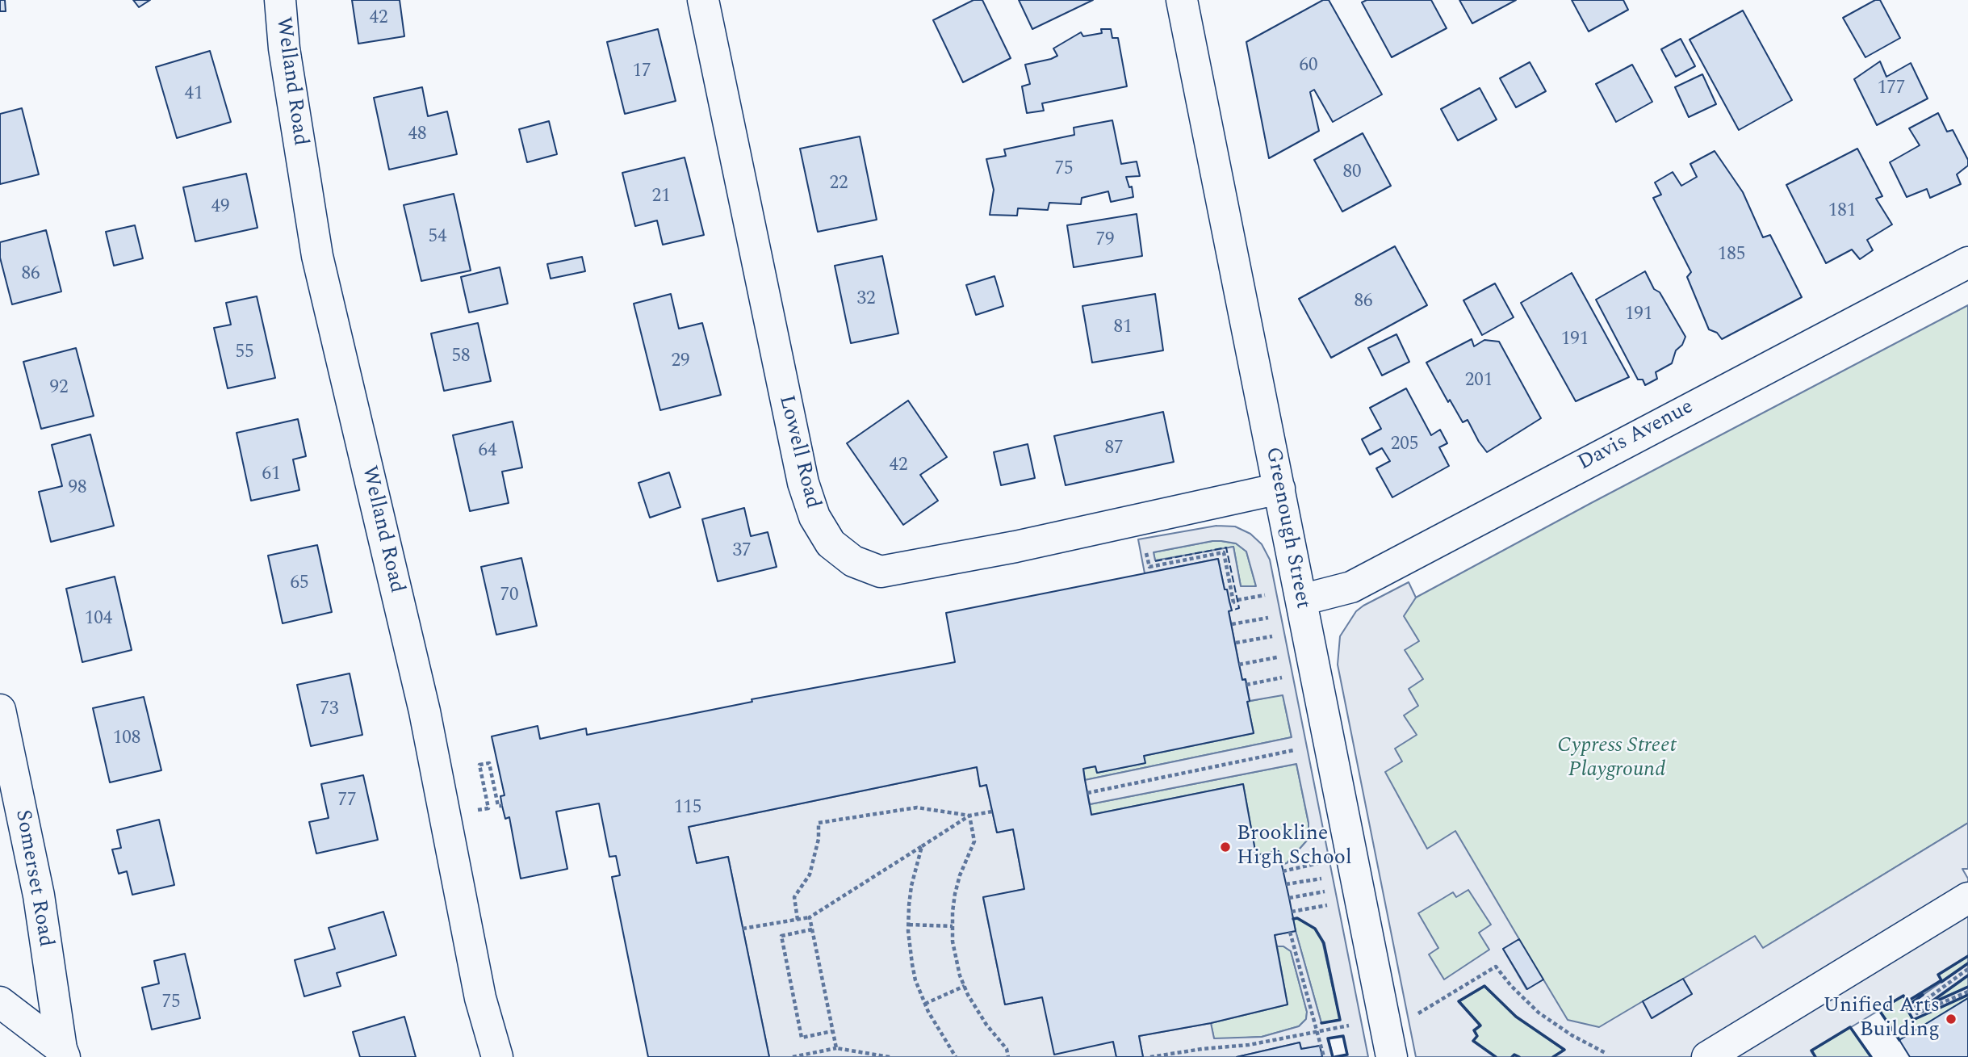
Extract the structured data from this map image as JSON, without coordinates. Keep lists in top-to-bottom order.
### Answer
{
  "streets": {
    "street": [
      "Welland Road",
      "Davis Avenue",
      "Lowell Road",
      "Greenough Street",
      "Somerset Road"
    ]
  },
  "crossings": [
    ["Davis Avenue", "Greenough Street"],
    ["Lowell Road", "Greenough Street"]
  ],
  "parks": ["Cypress Street Playground"],
  "places": ["Brookline High School", "Unified Arts Building"],
  "house_numbers": [
    "42",
    "60",
    "17",
    "177",
    "41",
    "48",
    "75",
    "80",
    "22",
    "21",
    "49",
    "181",
    "54",
    "79",
    "185",
    "86",
    "32",
    "86",
    "191",
    "81",
    "191",
    "55",
    "58",
    "29",
    "201",
    "92",
    "205",
    "87",
    "64",
    "42",
    "61",
    "98",
    "37",
    "65",
    "70",
    "104",
    "73",
    "108",
    "77",
    "115",
    "75"
  ]
}
